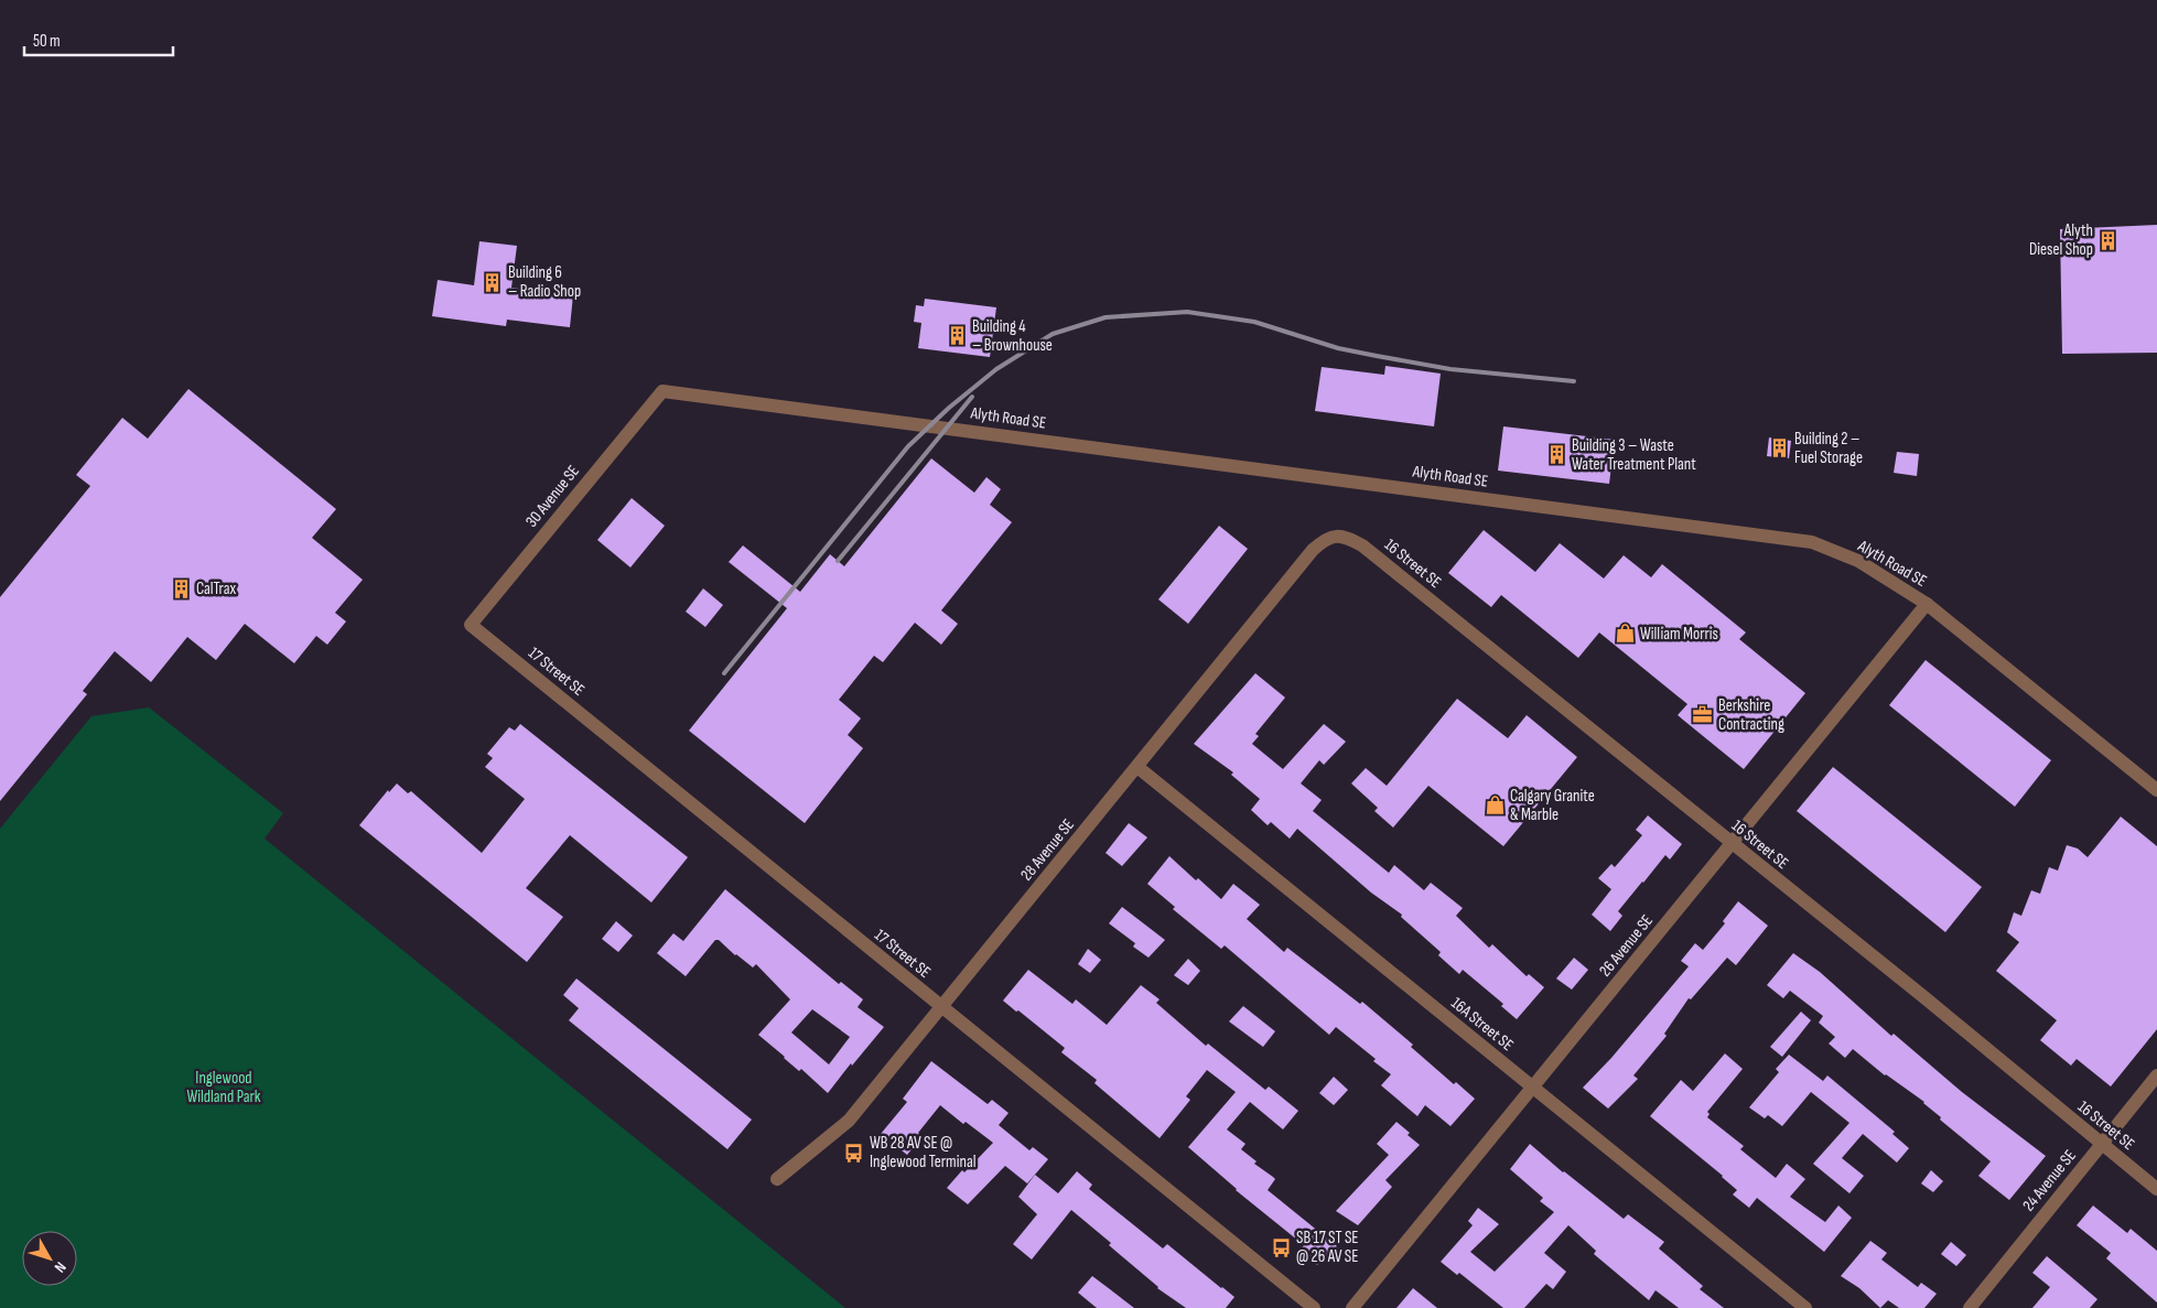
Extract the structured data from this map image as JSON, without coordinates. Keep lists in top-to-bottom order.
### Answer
{
  "streets": {
    "street": [
      "Alyth Road SE",
      "30 Avenue SE",
      "16 Street SE",
      "17 Street SE",
      "28 Avenue SE",
      "26 Avenue SE",
      "16A Street SE",
      "24 Avenue SE"
    ]
  },
  "crossings": [
    ["Alyth Road SE", "30 Avenue SE"],
    ["Alyth Road SE", "26 Avenue SE"],
    ["30 Avenue SE", "17 Street SE"],
    ["16 Street SE", "28 Avenue SE"],
    ["16 Street SE", "26 Avenue SE"],
    ["16 Street SE", "24 Avenue SE"],
    ["17 Street SE", "28 Avenue SE"],
    ["28 Avenue SE", "16A Street SE"],
    ["26 Avenue SE", "16A Street SE"]
  ],
  "parks": ["Inglewood Wildland Park"],
  "places": {
    "building": [
      "Alyth Diesel Shop",
      "Building 6 – Radio Shop",
      "Building 4 – Brownhouse",
      "Building 2 – Fuel Storage",
      "Building 3 – Waste Water Treatment Plant",
      "CalTrax"
    ],
    "shop": ["William Morris", "Calgary Granite & Marble"],
    "office": ["Berkshire Contracting"],
    "bus stop": ["WB 28 AV SE @ Inglewood Terminal", "SB 17 ST SE @ 26 AV SE"]
  },
  "scale_bar": "50 m",
  "north": "bottom right"
}
